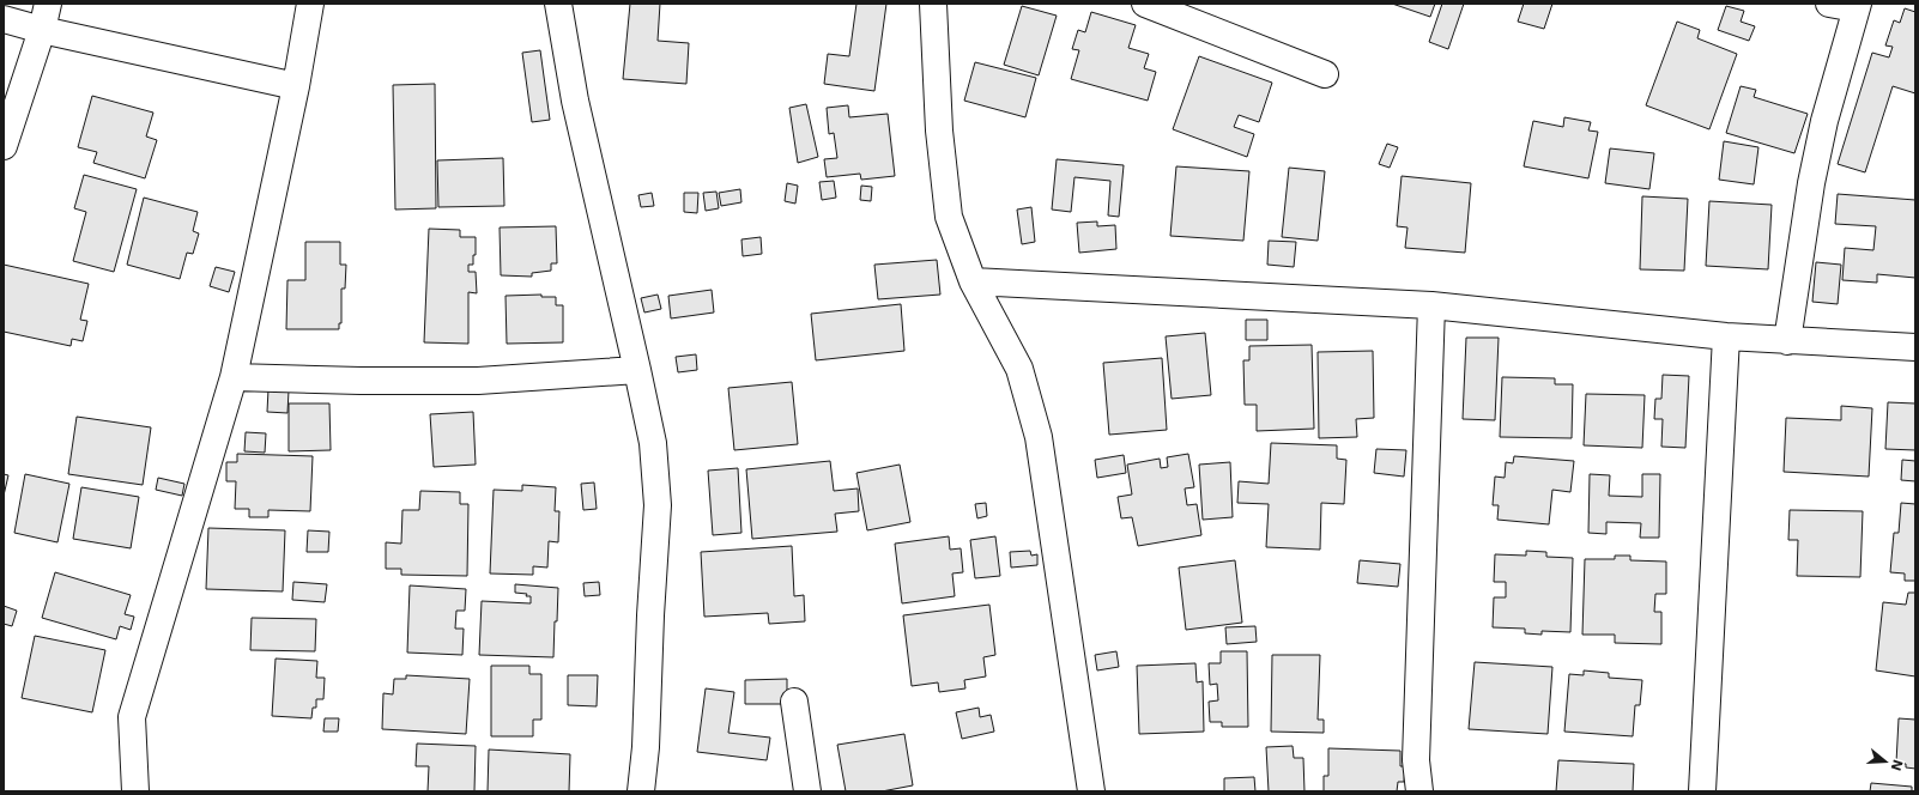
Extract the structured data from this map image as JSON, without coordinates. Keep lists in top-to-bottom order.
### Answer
{
  "north": "right"
}
